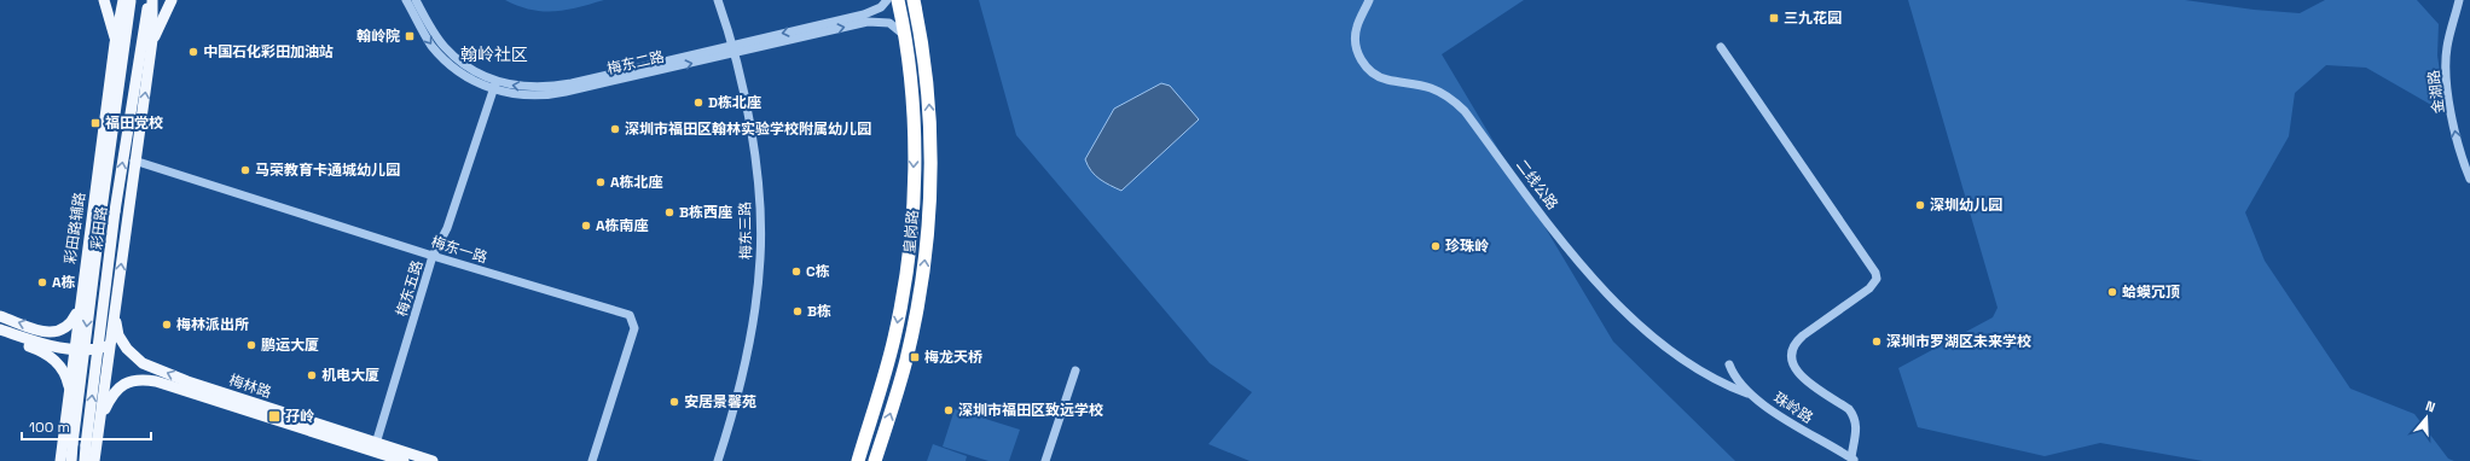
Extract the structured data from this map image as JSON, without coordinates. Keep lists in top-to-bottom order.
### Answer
{
  "streets": {
    "highway": ["皇岗路"],
    "main road": ["彩田路辅路", "彩田路", "梅林路"],
    "street": [
      "梅东二路",
      "金湖路",
      "二线公路",
      "梅东三路",
      "梅东一路",
      "梅东五路",
      "珠岭路"
    ]
  },
  "crossings": [
    ["梅东二路", "梅东三路"],
    ["梅东二路", "皇岗路"],
    ["梅东二路", "梅东五路"],
    ["二线公路", "珠岭路"],
    ["梅东一路", "梅东五路"],
    ["梅东五路", "梅林路"]
  ],
  "one_way": ["金湖路"],
  "districts": ["翰岭社区"],
  "places": {
    "transit": [
      "三九花园",
      "翰岭院",
      "福田党校",
      "梅龙天桥",
      "孖岭"
    ],
    "other": [
      "中国石化彩田加油站",
      "D栋北座",
      "深圳市福田区翰林实验学校附属幼儿园",
      "马荣教育卡通城幼儿园",
      "A栋北座",
      "深圳幼儿园",
      "B栋西座",
      "A栋南座",
      "珍珠岭",
      "C栋",
      "A栋",
      "蛤蟆冗顶",
      "B栋",
      "梅林派出所",
      "深圳市罗湖区未来学校",
      "鹏运大厦",
      "机电大厦",
      "安居景馨苑",
      "深圳市福田区致远学校"
    ]
  },
  "scale_bar": "100 m",
  "north": "top"
}
